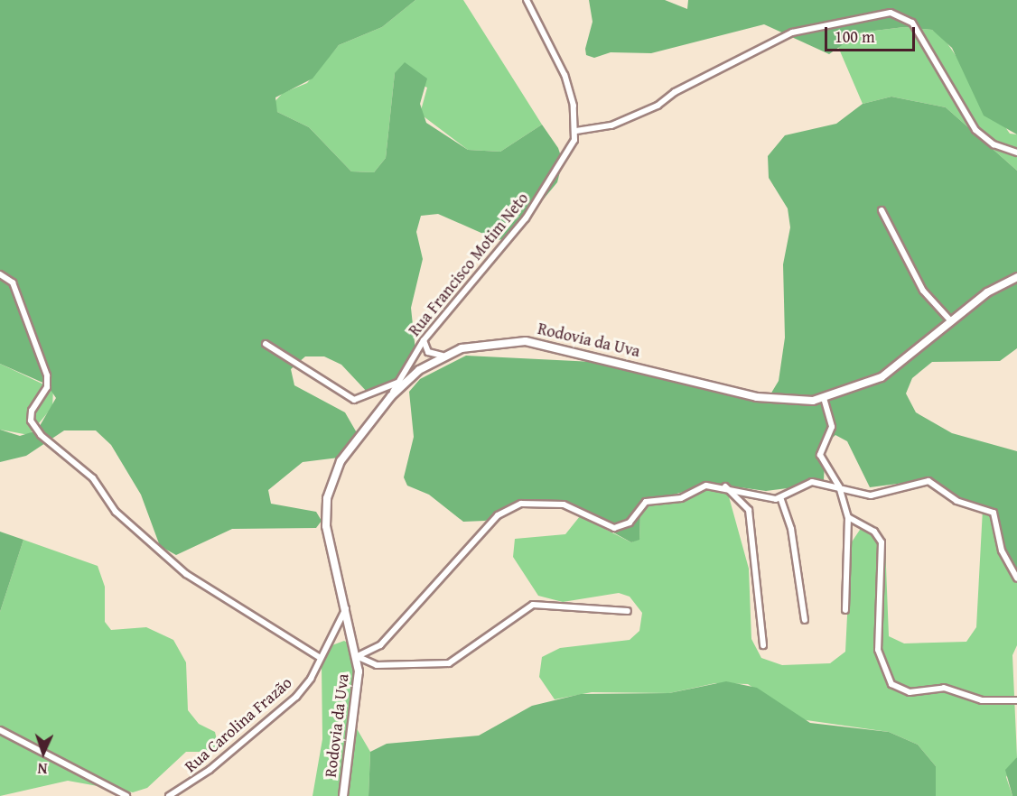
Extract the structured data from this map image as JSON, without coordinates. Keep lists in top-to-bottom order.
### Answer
{
  "streets": {
    "street": ["Rua Francisco Motim Neto", "Rodovia da Uva", "Rua Carolina Frazão"]
  },
  "crossings": [
    ["Rua Francisco Motim Neto", "Rodovia da Uva"],
    ["Rodovia da Uva", "Rua Carolina Frazão"]
  ],
  "scale_bar": "100 m",
  "north": "bottom"
}
